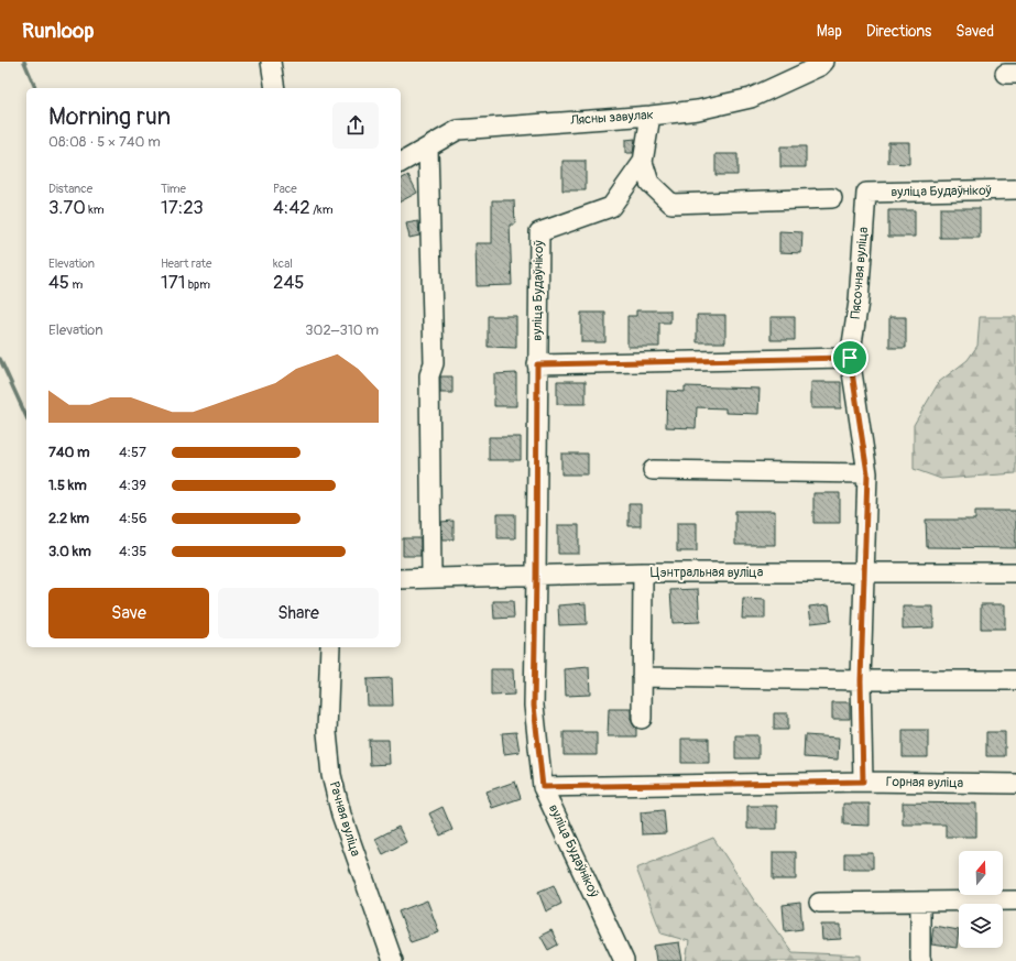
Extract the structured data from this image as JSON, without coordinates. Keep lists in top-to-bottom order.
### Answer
{
  "streets": {
    "street": [
      "Лясны завулак",
      "вуліца Будаўнікоў",
      "Пясочная вуліца",
      "Цэнтральная вуліца",
      "Горная вуліца",
      "Рачная вуліца"
    ]
  },
  "crossings": [
    ["вуліца Будаўнікоў", "Пясочная вуліца"],
    ["вуліца Будаўнікоў", "Цэнтральная вуліца"],
    ["вуліца Будаўнікоў", "Горная вуліца"],
    ["Пясочная вуліца", "Цэнтральная вуліца"],
    ["Пясочная вуліца", "Горная вуліца"]
  ],
  "north": "top",
  "page": {
    "header": "Runloop",
    "nav": ["Map", "Directions", "Saved"],
    "heading": ["Morning run", "08:08 · 5 × 740 m"],
    "stats": [
      ["Distance", "3.70 km"],
      ["Time", "17:23"],
      ["Pace", "4:42 /km"],
      ["Elevation", "45 m"],
      ["Heart rate", "171 bpm"],
      ["kcal", "245"]
    ],
    "chart": ["Elevation", "302–310 m"],
    "list": [
      {
        "name": "740 m",
        "note": "4:57"
      },
      {
        "name": "1.5 km",
        "note": "4:39"
      },
      {
        "name": "2.2 km",
        "note": "4:56"
      },
      {
        "name": "3.0 km",
        "note": "4:35"
      }
    ],
    "buttons": ["Save", "Share"]
  }
}
